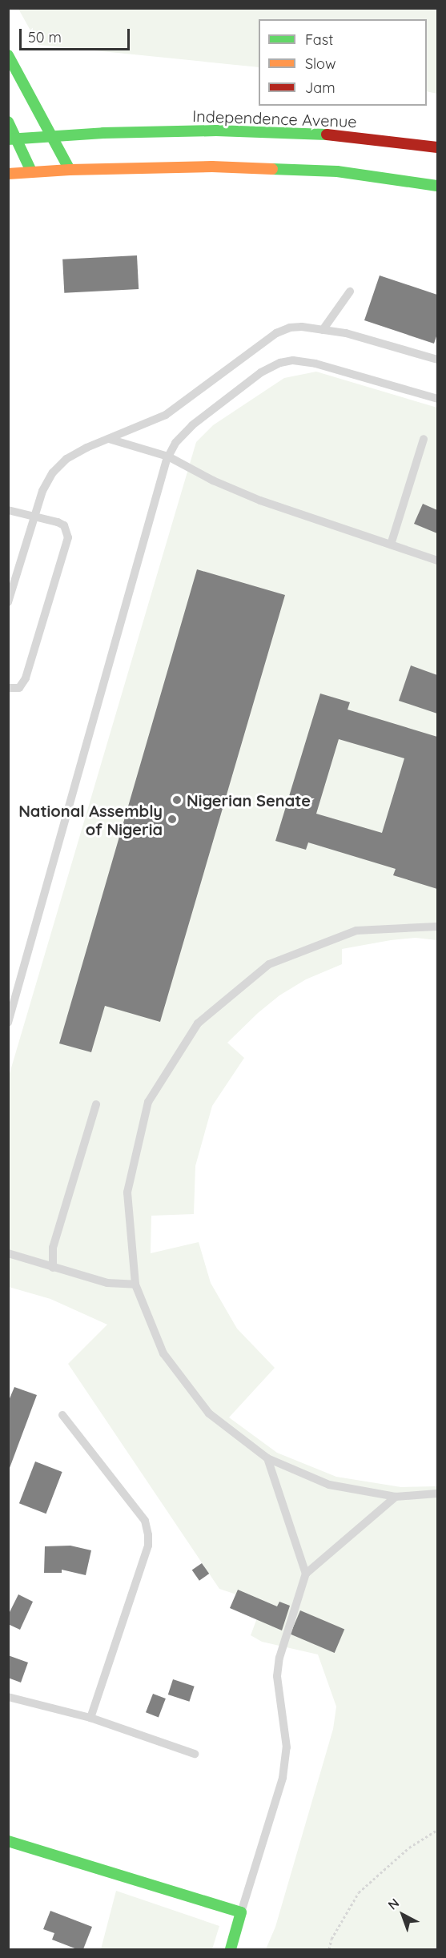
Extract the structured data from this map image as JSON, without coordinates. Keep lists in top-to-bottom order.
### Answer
{
  "streets": {
    "main road": ["Independence Avenue"]
  },
  "places": ["Nigerian Senate", "National Assembly of Nigeria"],
  "legend": ["Fast", "Slow", "Jam"],
  "scale_bar": "50 m",
  "north": "top left"
}
